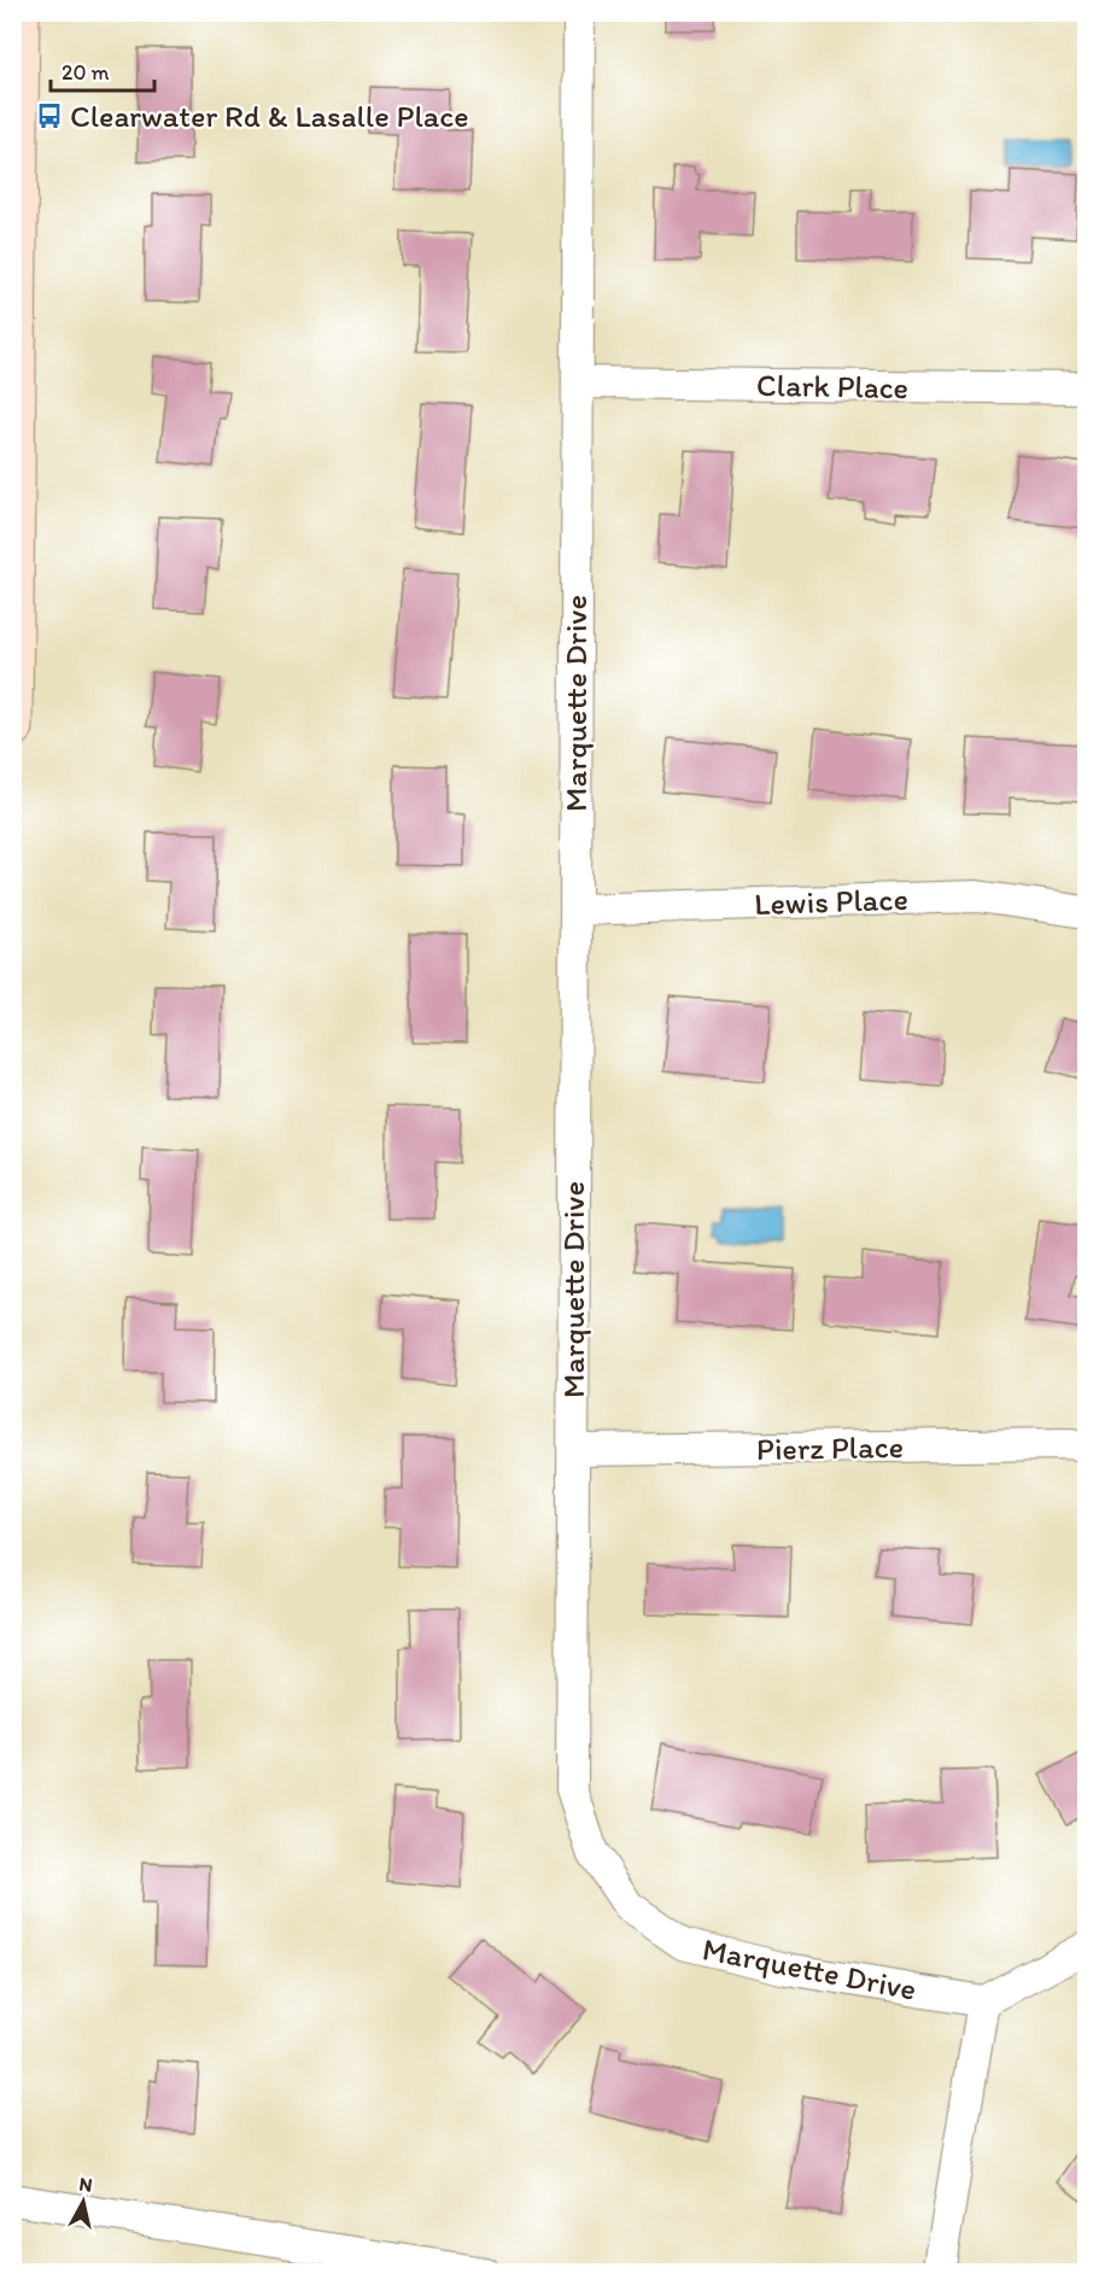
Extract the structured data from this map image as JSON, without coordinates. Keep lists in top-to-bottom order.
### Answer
{
  "streets": {
    "street": [
      "Clark Place",
      "Marquette Drive",
      "Lewis Place",
      "Pierz Place"
    ]
  },
  "crossings": [
    ["Clark Place", "Marquette Drive"],
    ["Marquette Drive", "Lewis Place"],
    ["Marquette Drive", "Pierz Place"]
  ],
  "places": {
    "bus stop": ["Clearwater Rd & Lasalle Place"]
  },
  "scale_bar": "20 m",
  "north": "top"
}
